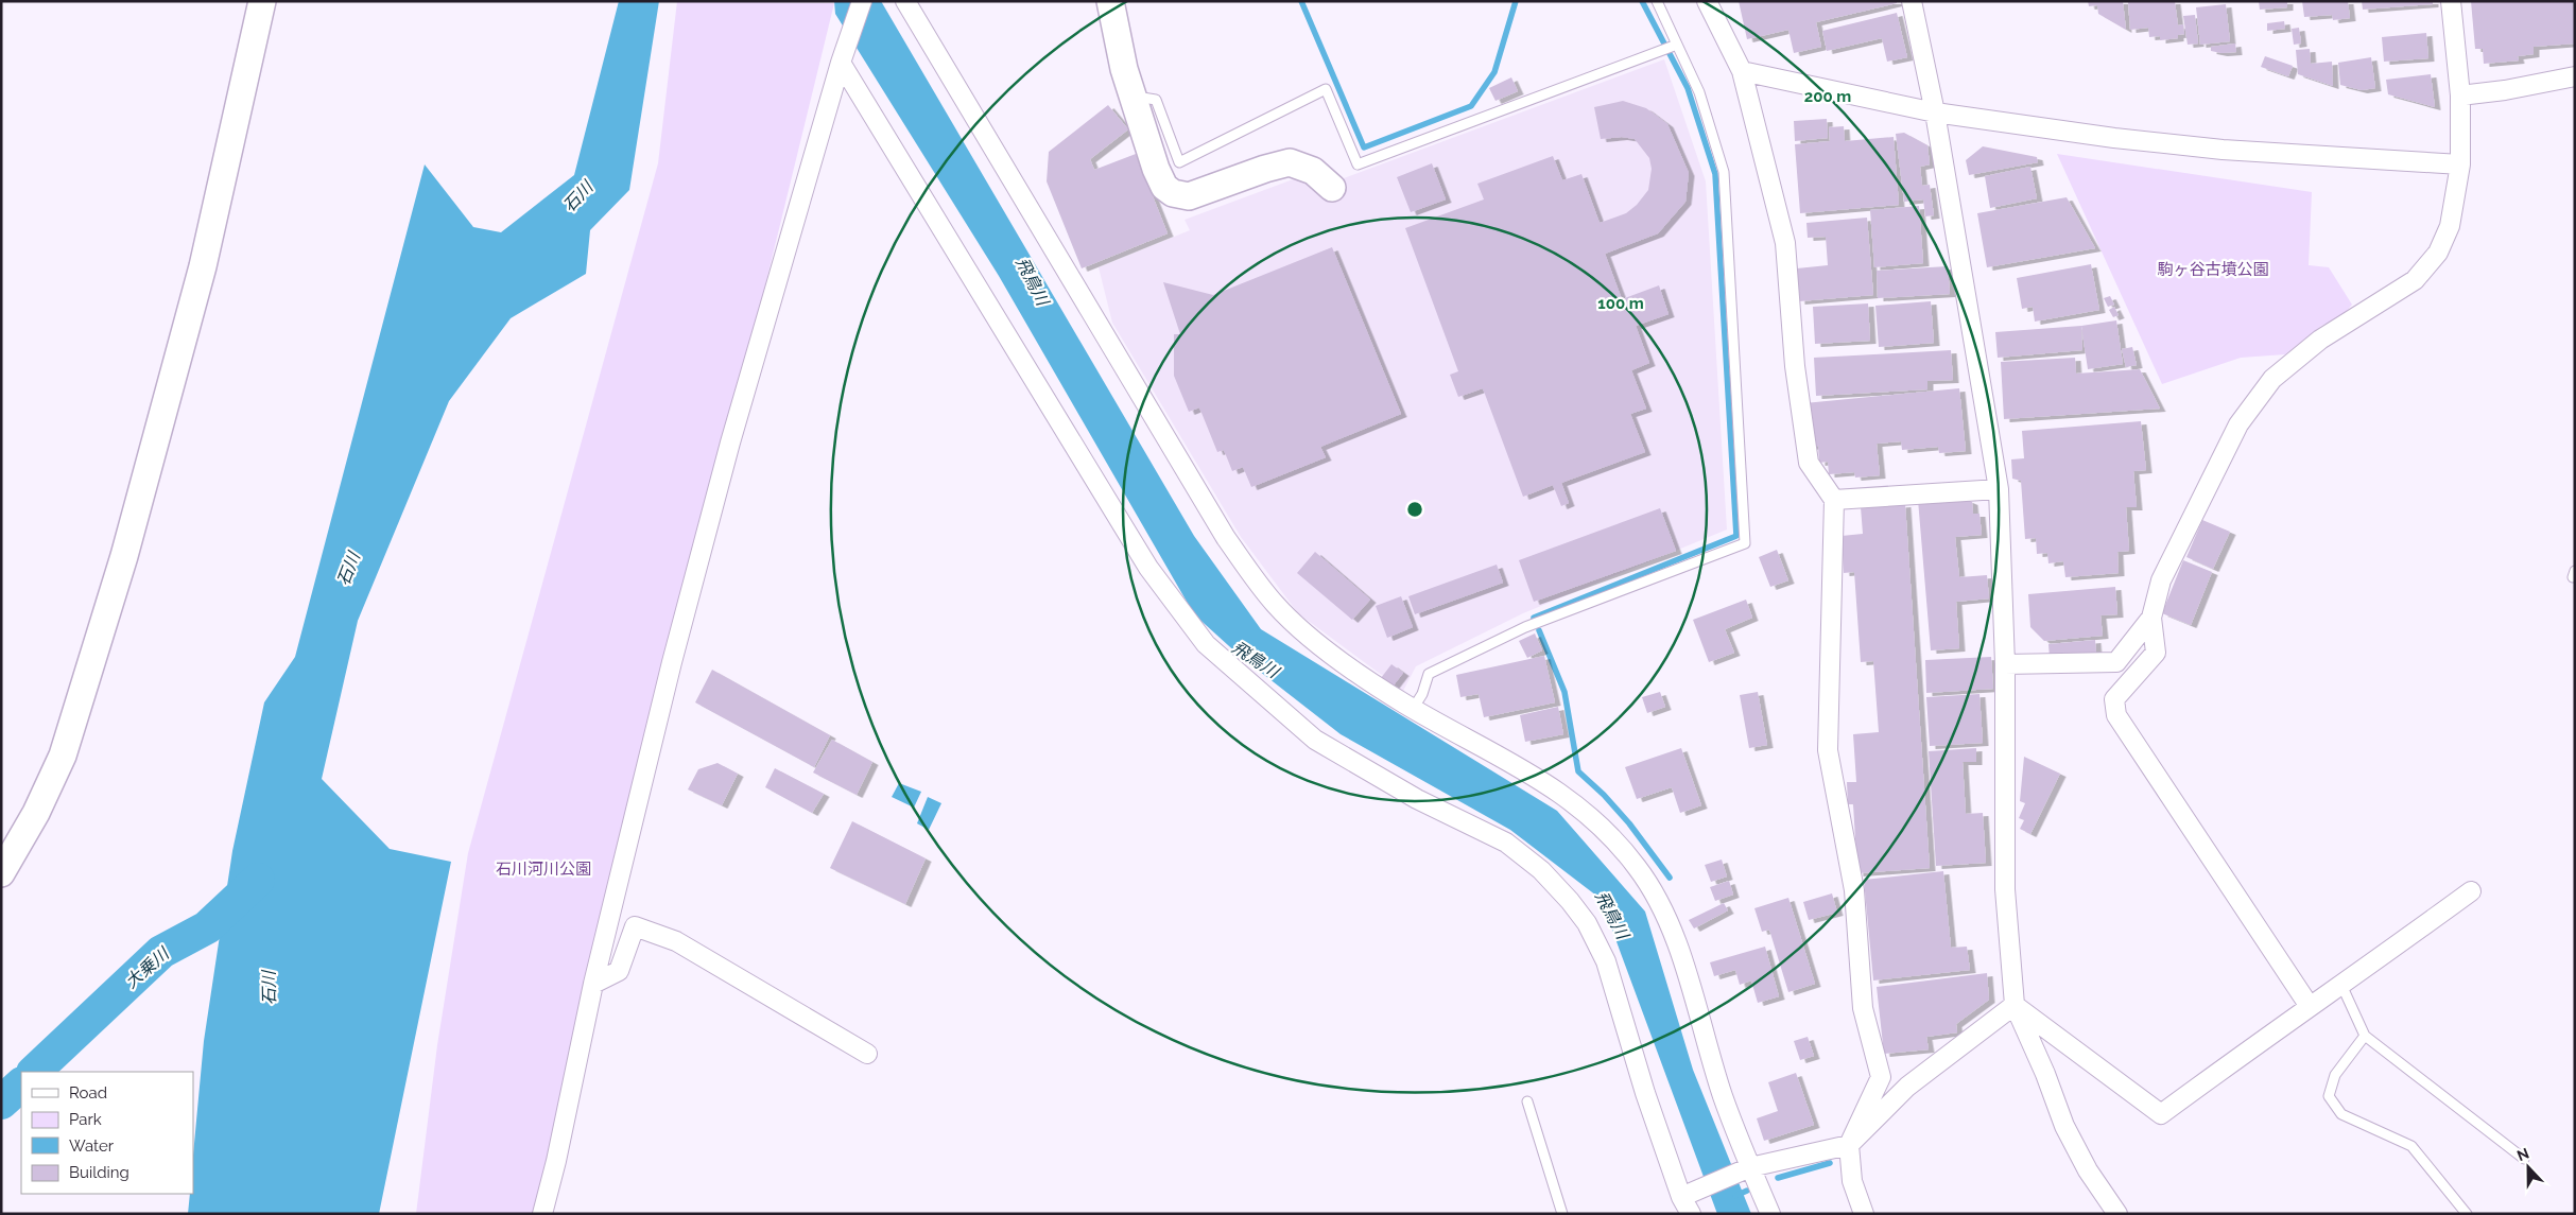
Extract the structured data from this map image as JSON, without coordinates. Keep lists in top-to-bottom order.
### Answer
{
  "water": ["石川", "飛鳥川", "大乗川"],
  "parks": ["駒ヶ谷古墳公園", "石川河川公園"],
  "legend": [
    "Road",
    "Park",
    "Water",
    "Building"
  ],
  "north": "top",
  "rings": ["200 m", "100 m"]
}
